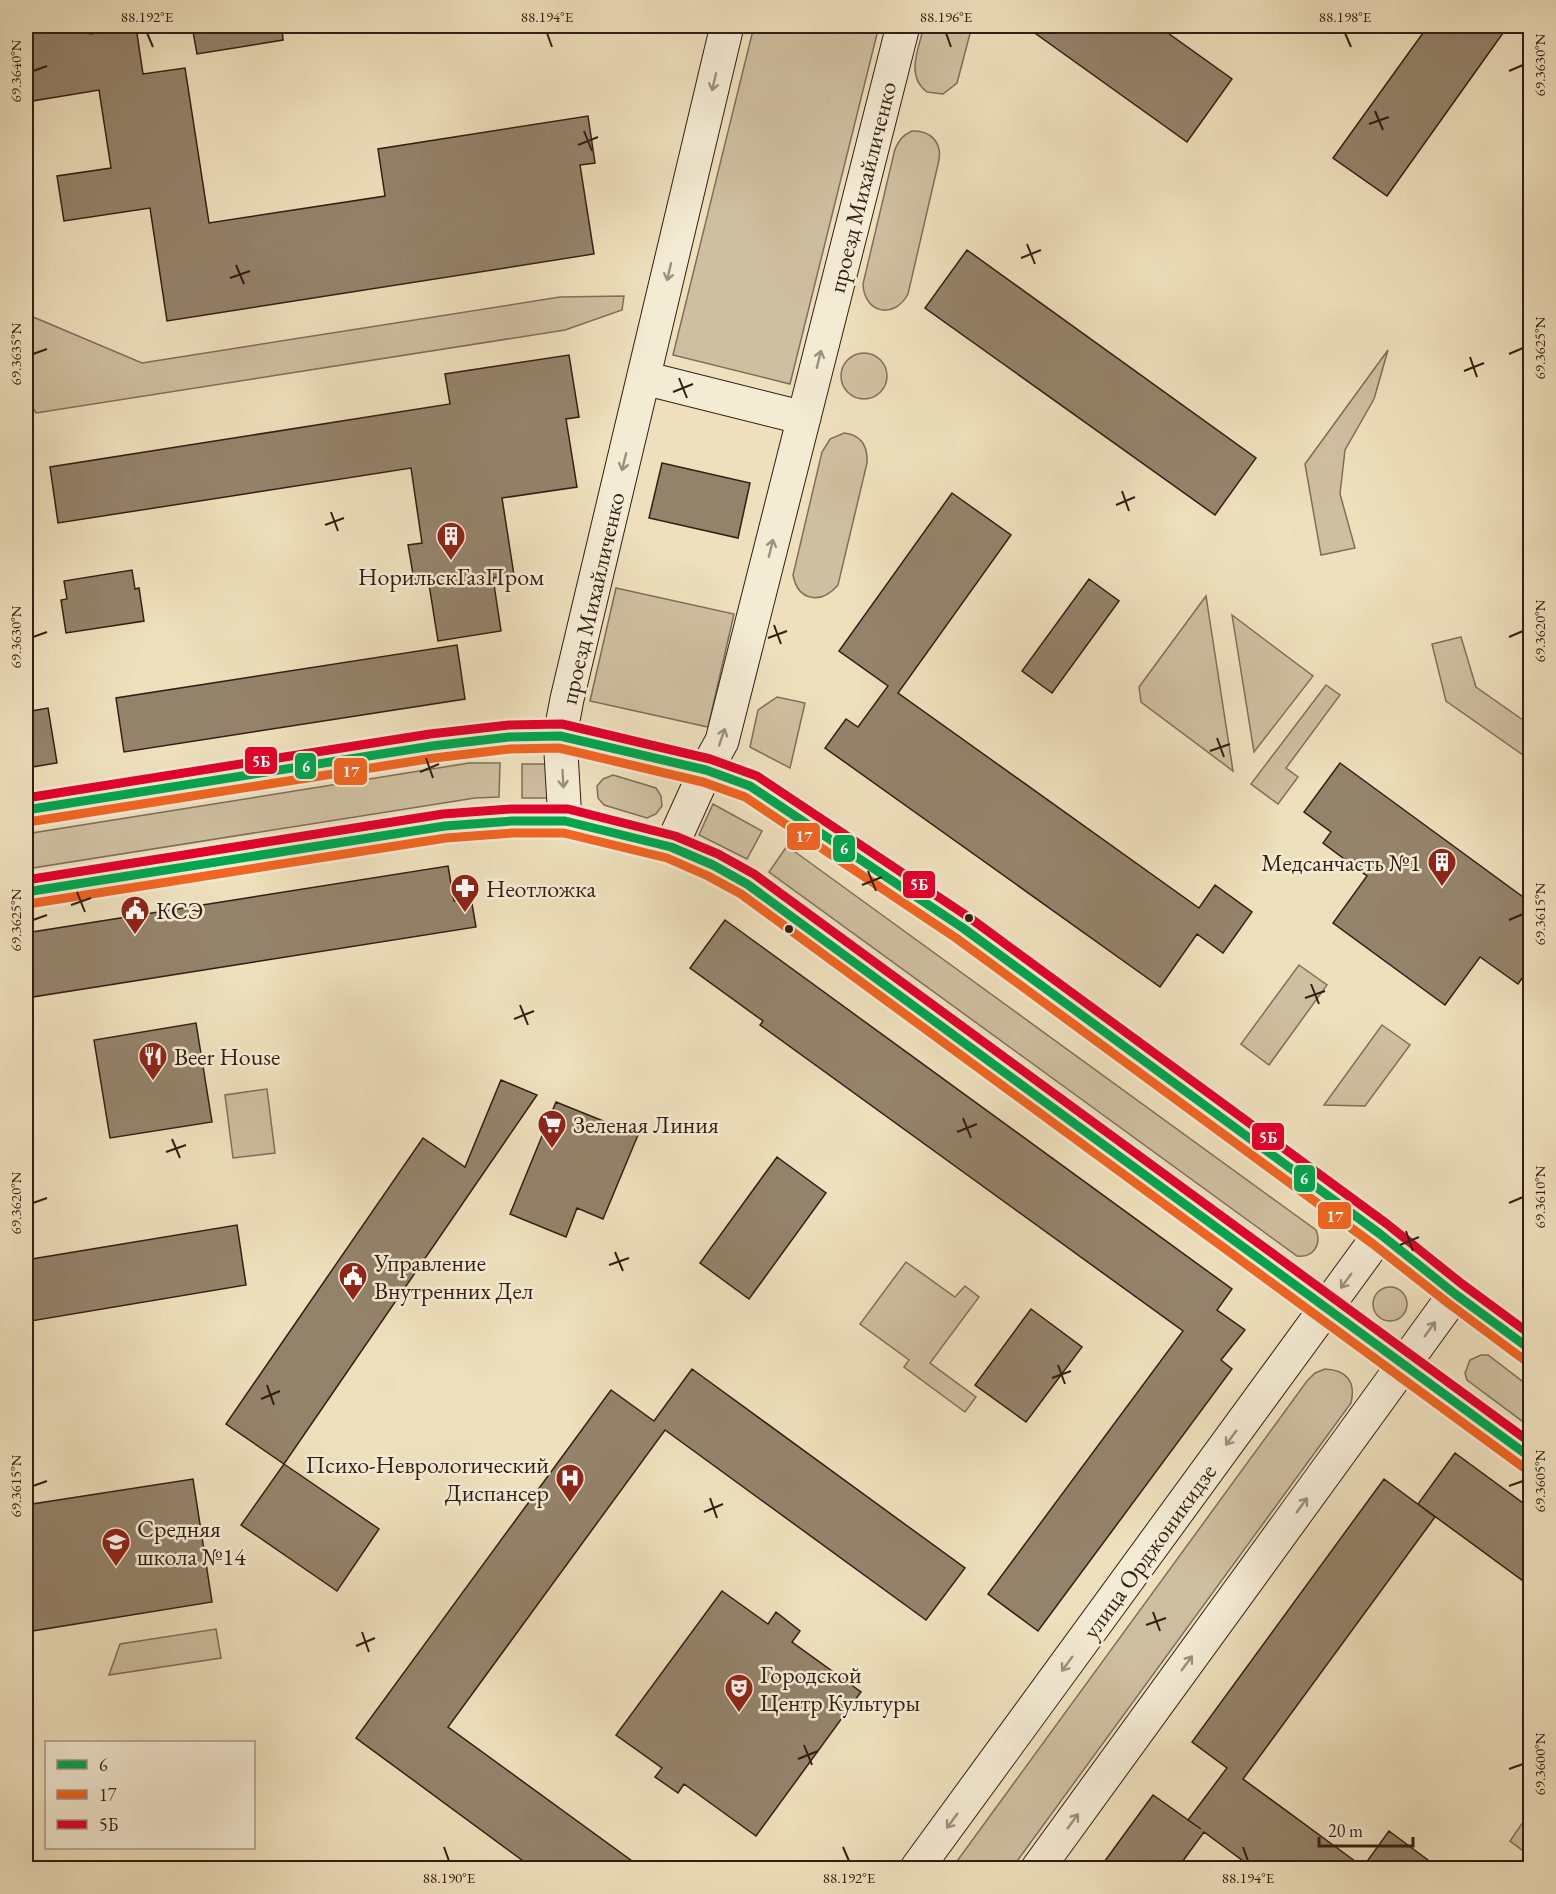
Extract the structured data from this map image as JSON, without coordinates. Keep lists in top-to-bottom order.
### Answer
{
  "streets": {
    "street": ["проезд Михайличенко", "улица Орджоникидзе"]
  },
  "places": {
    "building": ["НорильскГазПром", "Медсанчасть №1"],
    "pharmacy": ["Неотложка"],
    "public building": ["КСЭ", "Управление Внутренних Дел"],
    "restaurant": ["Beer House"],
    "supermarket": ["Зеленая Линия"],
    "hospital": ["Психо-Неврологический Диспансер"],
    "school or university": ["Средняя школа №14"],
    "theatre": ["Городской Центр Культуры"]
  },
  "lines": ["transit line 5Б", "transit line 6", "transit line 17"],
  "legend": ["6", "17", "5Б"],
  "scale_bar": "20 m",
  "coordinates": [
    "88.192°E",
    "88.194°E",
    "88.196°E",
    "88.198°E",
    "69.3630°N",
    "69.3640°N",
    "69.3625°N",
    "69.3635°N",
    "69.3620°N",
    "69.3615°N",
    "69.3610°N",
    "69.3605°N",
    "69.3600°N",
    "88.190°E"
  ]
}
